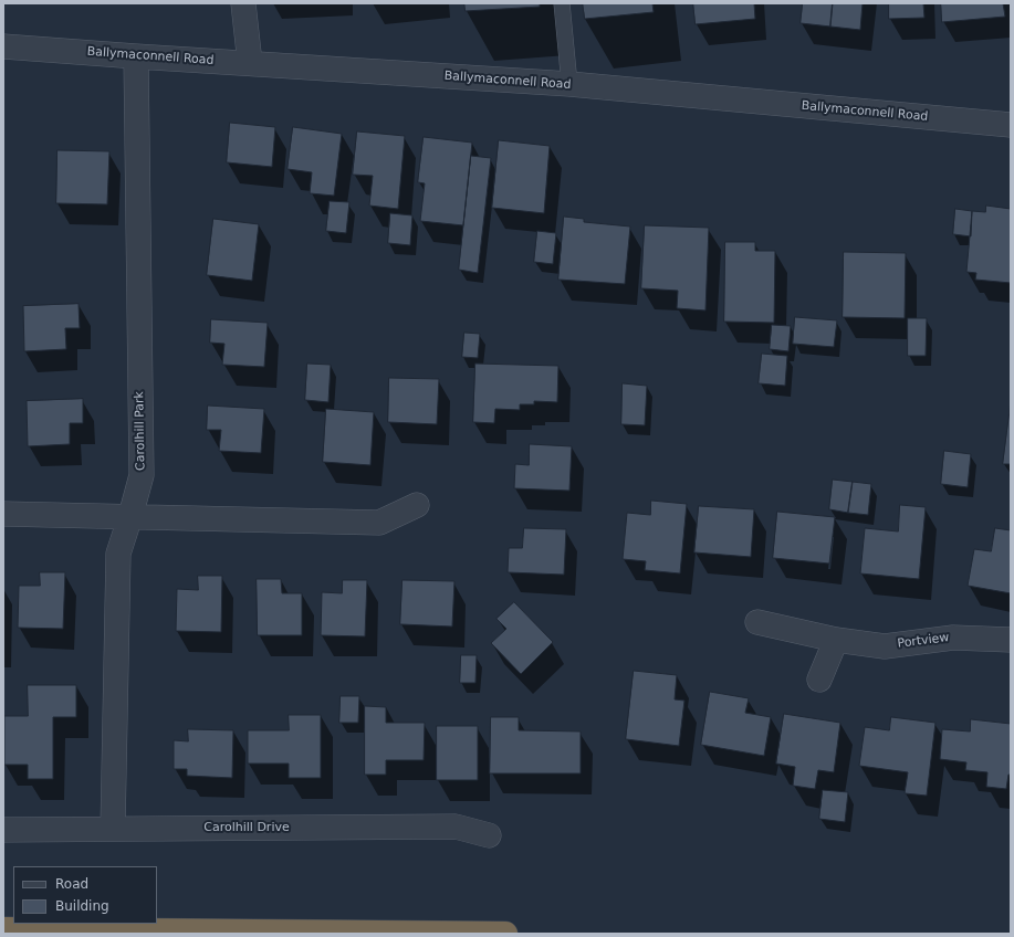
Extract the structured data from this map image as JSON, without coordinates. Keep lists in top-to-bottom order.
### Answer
{
  "streets": {
    "street": [
      "Ballymaconnell Road",
      "Carolhill Park",
      "Portview",
      "Carolhill Drive"
    ]
  },
  "crossings": [
    ["Ballymaconnell Road", "Carolhill Park"],
    ["Carolhill Park", "Carolhill Drive"]
  ],
  "legend": ["Road", "Building"]
}
